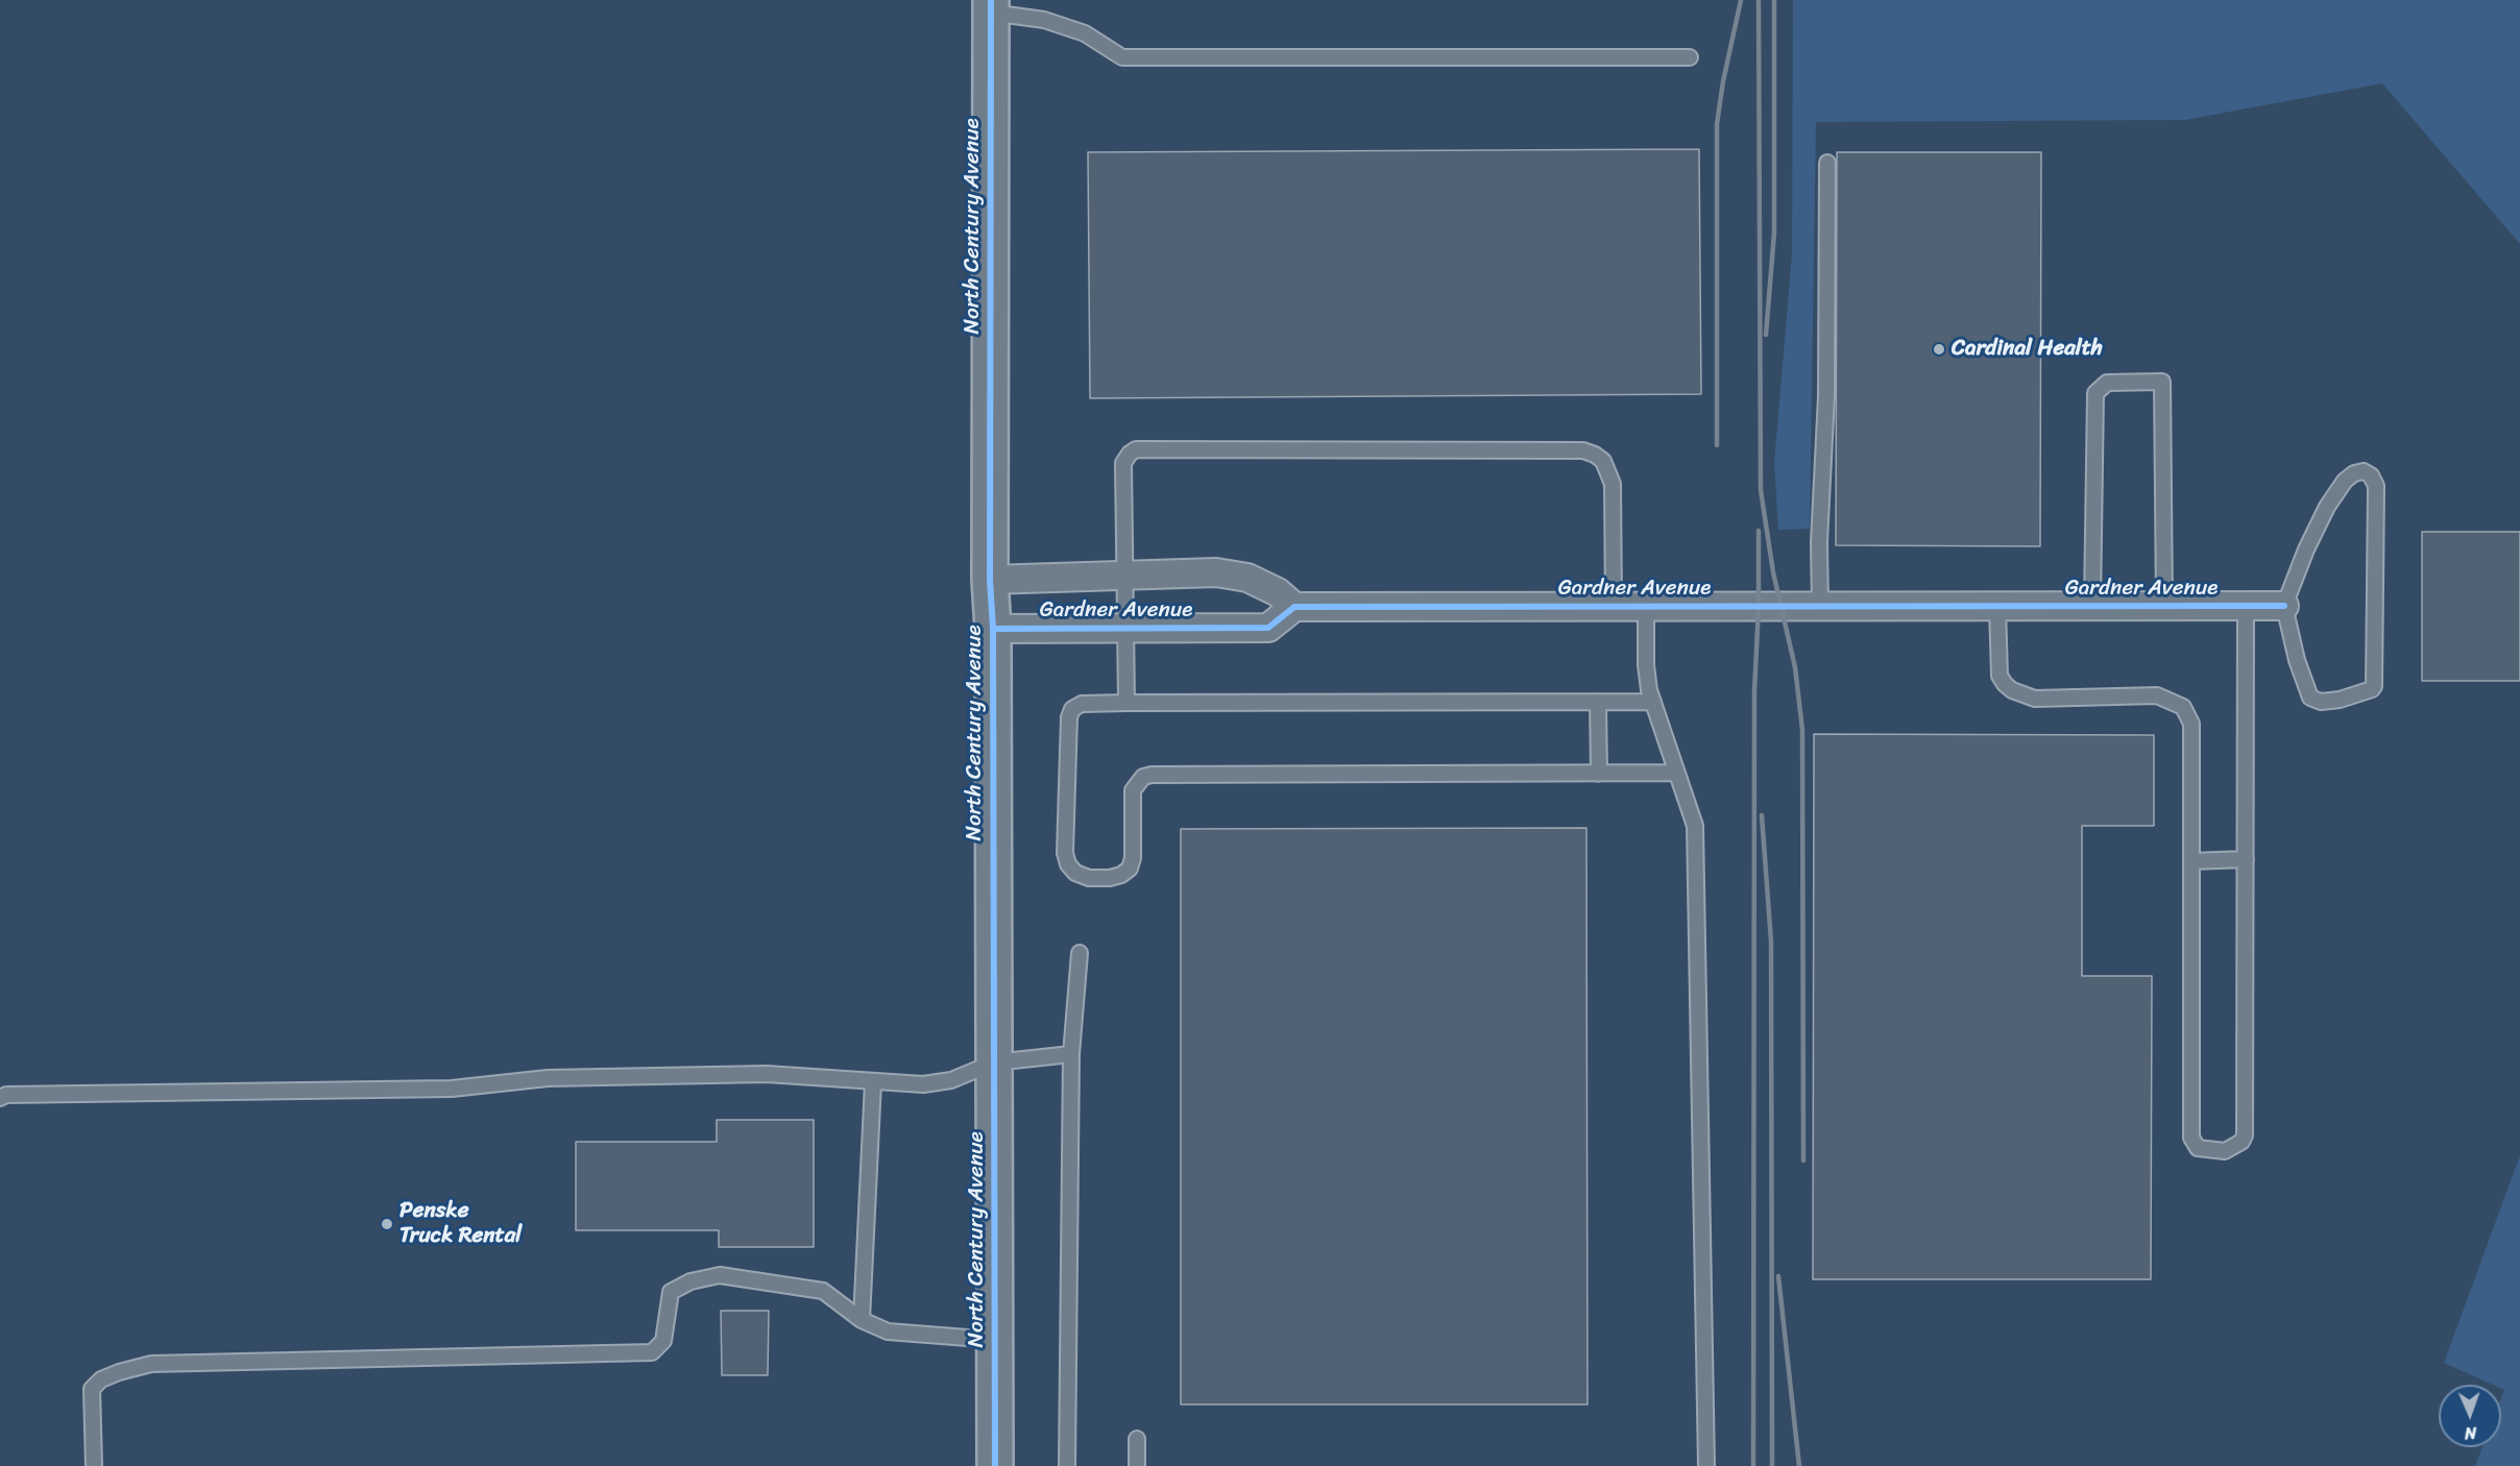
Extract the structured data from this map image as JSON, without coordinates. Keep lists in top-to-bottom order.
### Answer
{
  "streets": {
    "street": ["North Century Avenue", "Gardner Avenue"]
  },
  "crossings": [
    ["North Century Avenue", "Gardner Avenue"]
  ],
  "places": ["Cardinal Health", "Penske Truck Rental"],
  "north": "bottom"
}
